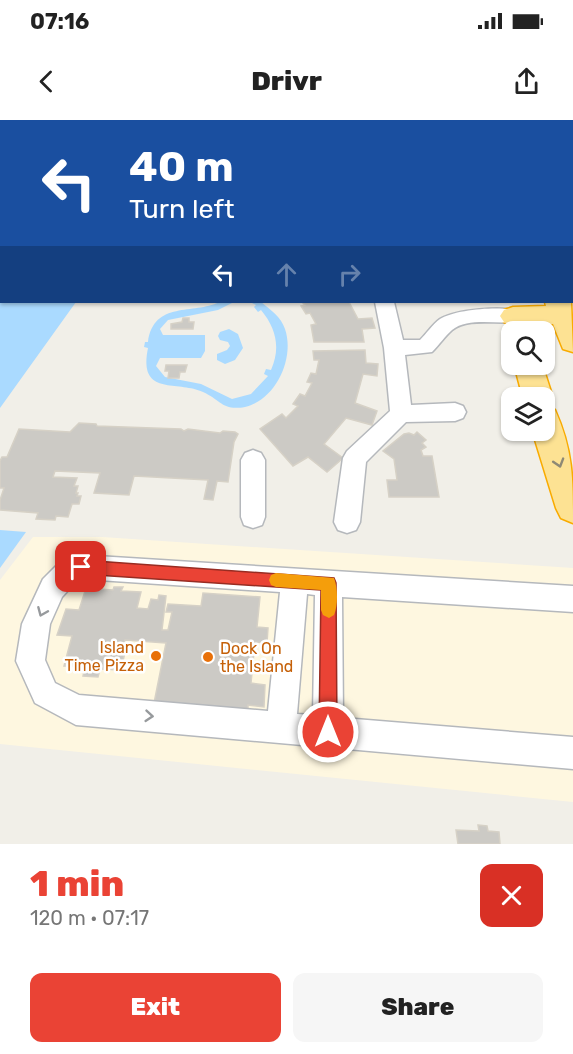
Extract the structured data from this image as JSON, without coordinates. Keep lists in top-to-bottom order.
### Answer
{
  "places": ["Island Time Pizza", "Dock On the Island"],
  "page": {
    "status": "07:16",
    "header": "Drivr",
    "turn": ["40 m", "Turn left"],
    "heading": ["1 min", "120 m · 07:17"],
    "buttons": ["Exit", "Share"]
  }
}
